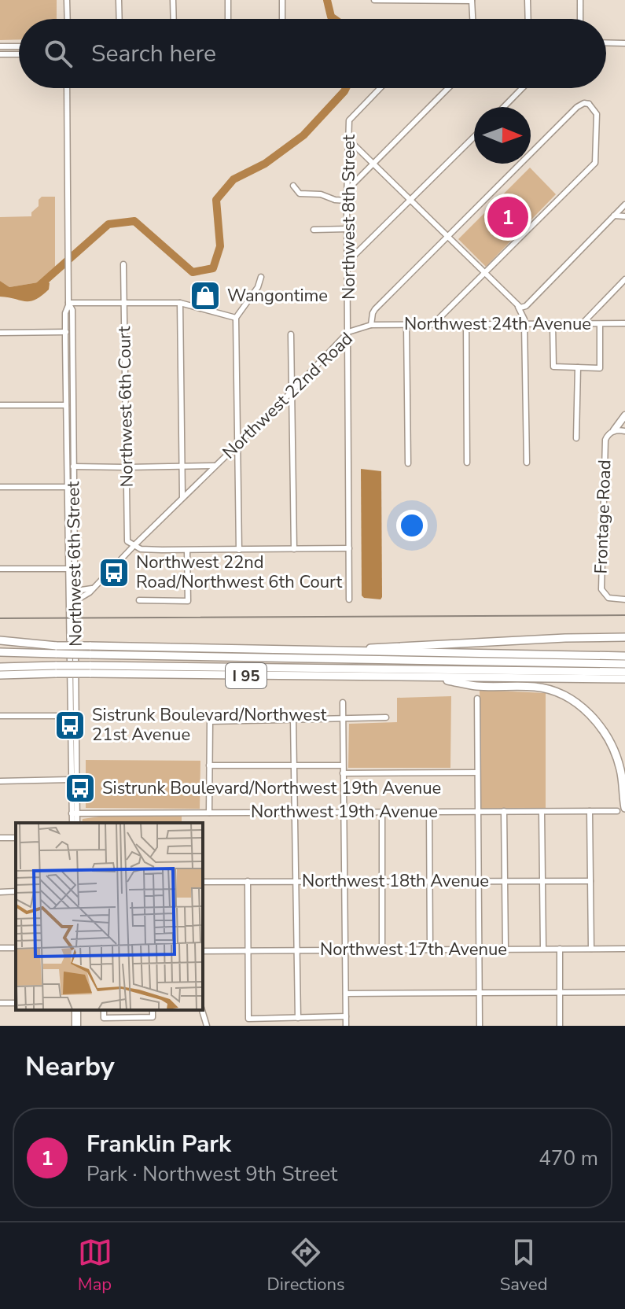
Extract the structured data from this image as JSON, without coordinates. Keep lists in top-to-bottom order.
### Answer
{
  "streets": {
    "highway": ["I 95"],
    "street": [
      "Northwest 8th Street",
      "Northwest 24th Avenue",
      "Northwest 22nd Road",
      "Northwest 6th Court",
      "Frontage Road",
      "Northwest 6th Street",
      "Northwest 19th Avenue",
      "Northwest 18th Avenue",
      "Northwest 17th Avenue"
    ]
  },
  "crossings": [
    ["Northwest 8th Street", "Northwest 22nd Road"],
    ["Northwest 24th Avenue", "Northwest 22nd Road"],
    ["Northwest 22nd Road", "Northwest 6th Court"],
    ["Northwest 22nd Road", "Northwest 6th Street"],
    ["Northwest 6th Street", "Northwest 19th Avenue"]
  ],
  "places": {
    "shop": ["Wangontime"],
    "bus stop": ["Northwest 22nd Road/Northwest 6th Court", "Sistrunk Boulevard/Northwest 21st Avenue", "Sistrunk Boulevard/Northwest 19th Avenue"]
  },
  "north": "right",
  "page": {
    "search": "Search here",
    "pins": "1",
    "heading": "Nearby",
    "list": [
      {
        "mark": "1",
        "name": "Franklin Park",
        "note": "Park · Northwest 9th Street",
        "value": "470 m"
      }
    ],
    "nav": ["Map", "Directions", "Saved"]
  }
}
